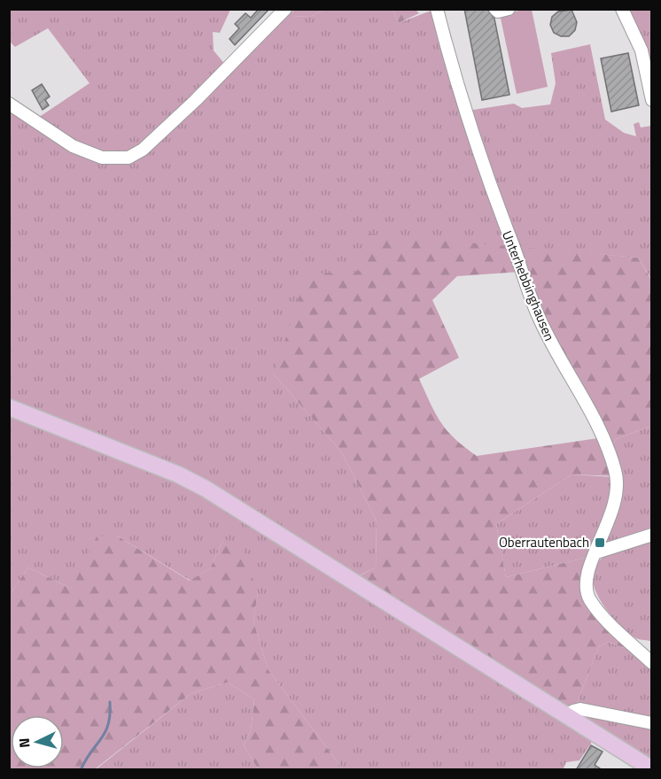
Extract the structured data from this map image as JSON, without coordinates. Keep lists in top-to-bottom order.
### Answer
{
  "streets": {
    "street": ["Unterhebbinghausen"]
  },
  "places": {
    "transit": ["Oberrautenbach"]
  },
  "north": "left"
}
